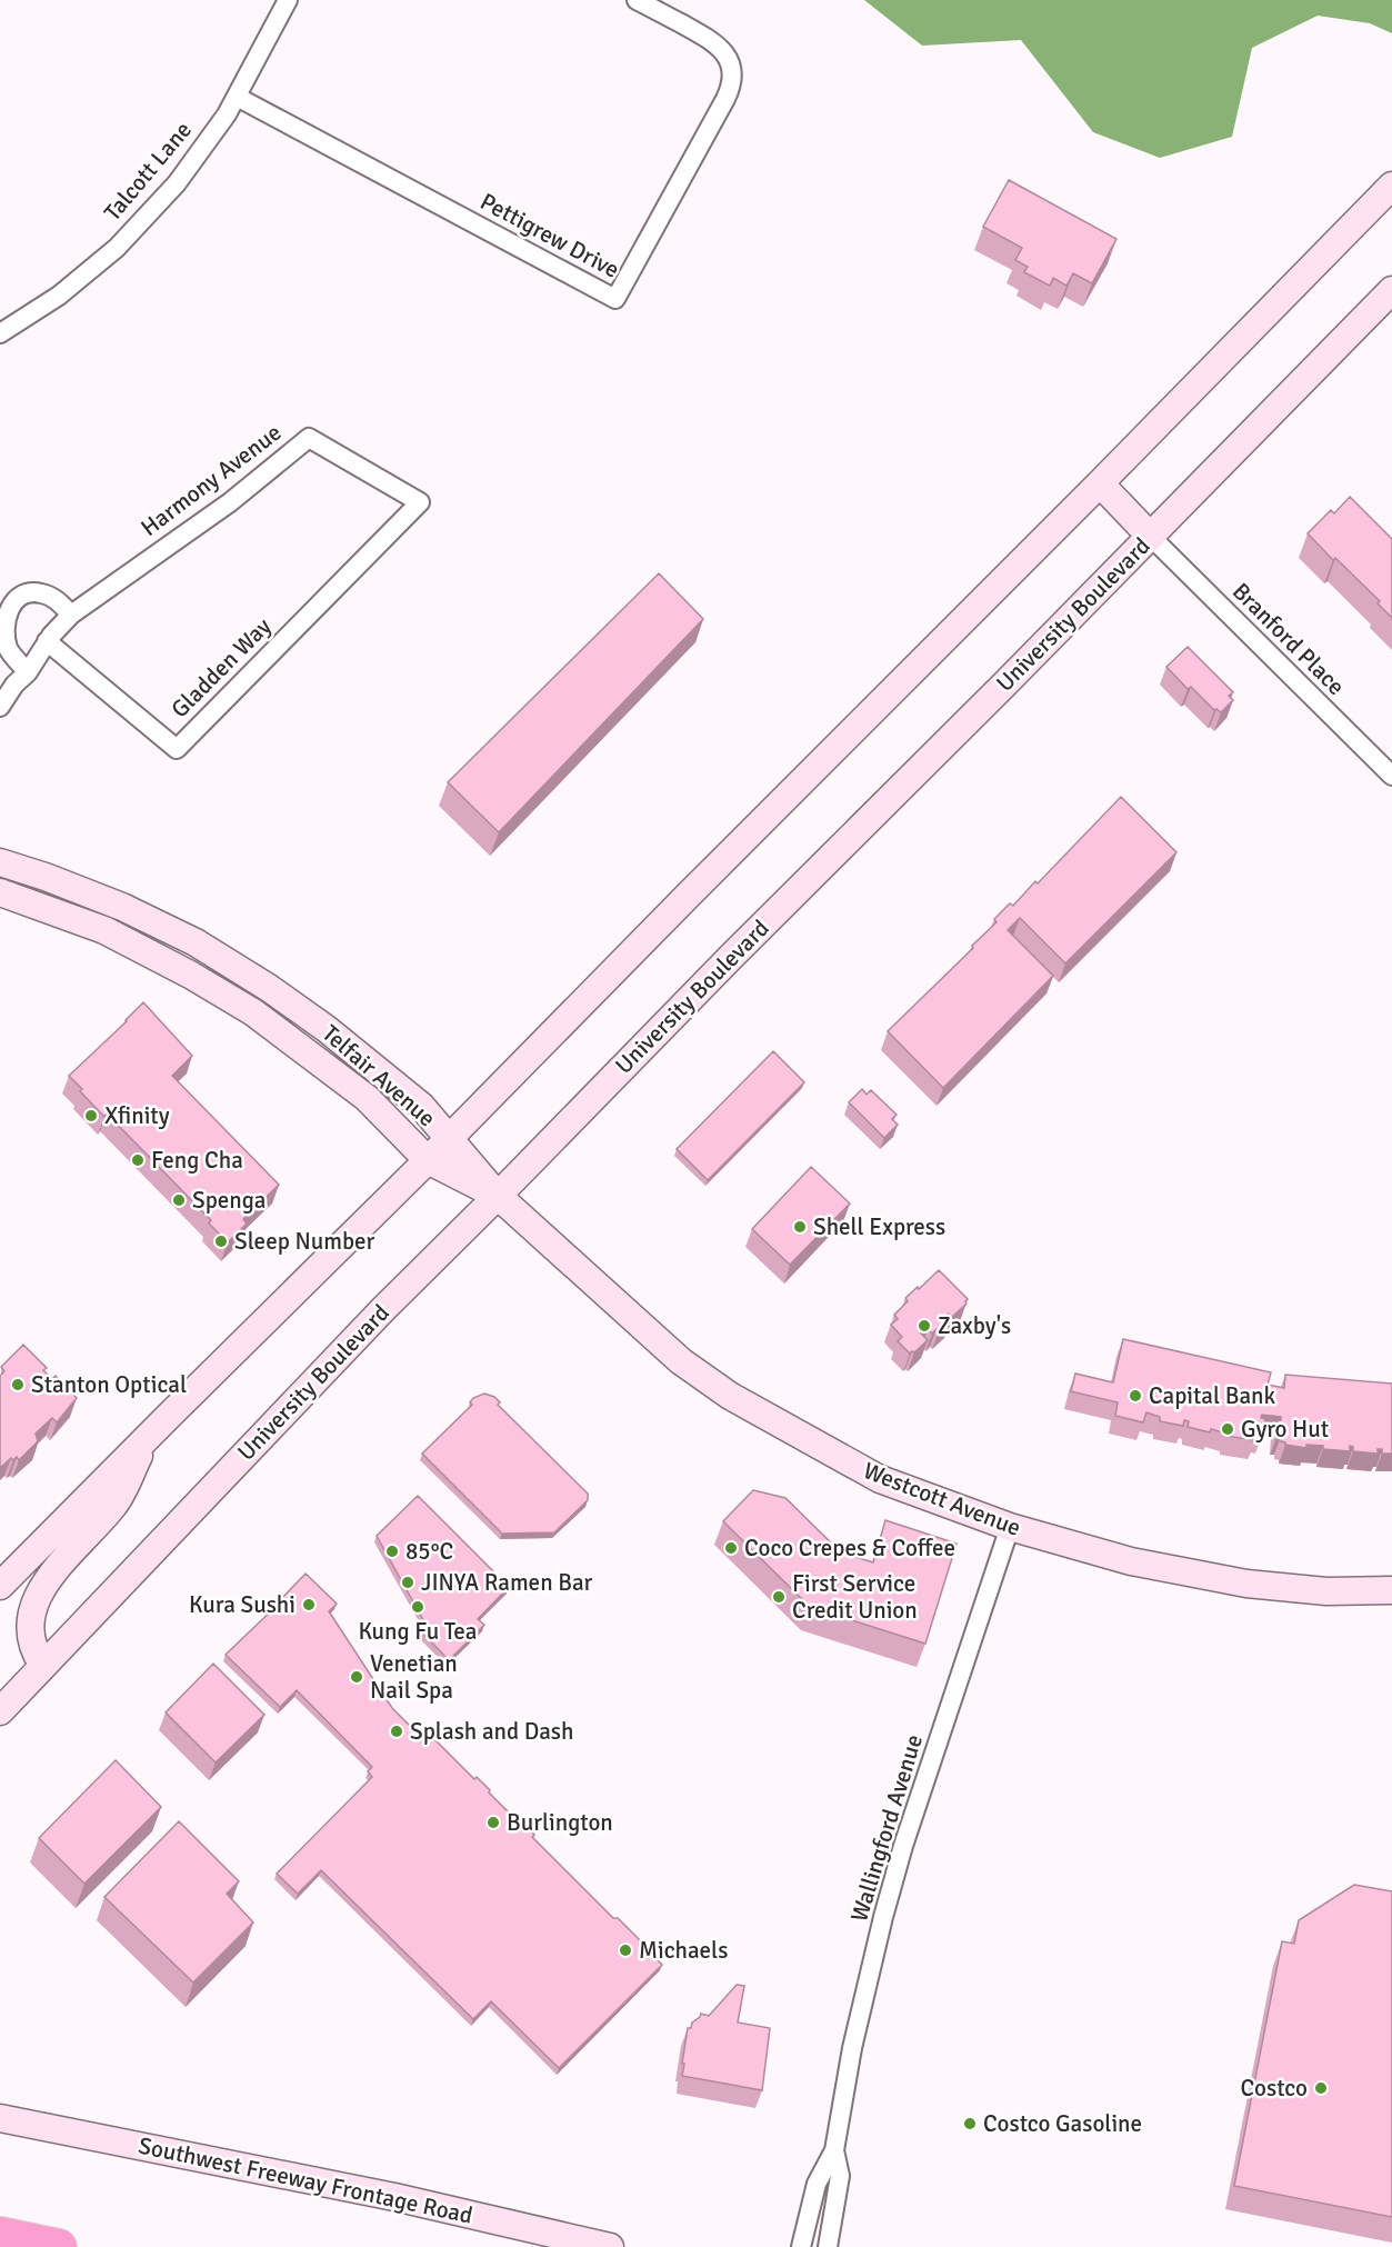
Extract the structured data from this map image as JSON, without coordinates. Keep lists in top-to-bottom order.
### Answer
{
  "streets": {
    "main road": [
      "University Boulevard",
      "Telfair Avenue",
      "Westcott Avenue",
      "Southwest Freeway Frontage Road"
    ],
    "street": [
      "Talcott Lane",
      "Pettigrew Drive",
      "Harmony Avenue",
      "Branford Place",
      "Gladden Way",
      "Wallingford Avenue"
    ]
  },
  "crossings": [
    ["Talcott Lane", "Pettigrew Drive"],
    ["Harmony Avenue", "Gladden Way"],
    ["University Boulevard", "Branford Place"],
    ["University Boulevard", "Telfair Avenue"],
    ["University Boulevard", "Westcott Avenue"],
    ["Telfair Avenue", "Westcott Avenue"],
    ["Westcott Avenue", "Wallingford Avenue"]
  ],
  "places": [
    "Xfinity",
    "Feng Cha",
    "Spenga",
    "Shell Express",
    "Sleep Number",
    "Zaxby's",
    "Stanton Optical",
    "Capital Bank",
    "Gyro Hut",
    "Coco Crepes & Coffee",
    "85°C",
    "JINYA Ramen Bar",
    "First Service Credit Union",
    "Kura Sushi",
    "Kung Fu Tea",
    "Venetian Nail Spa",
    "Splash and Dash",
    "Burlington",
    "Michaels",
    "Costco",
    "Costco Gasoline"
  ]
}
